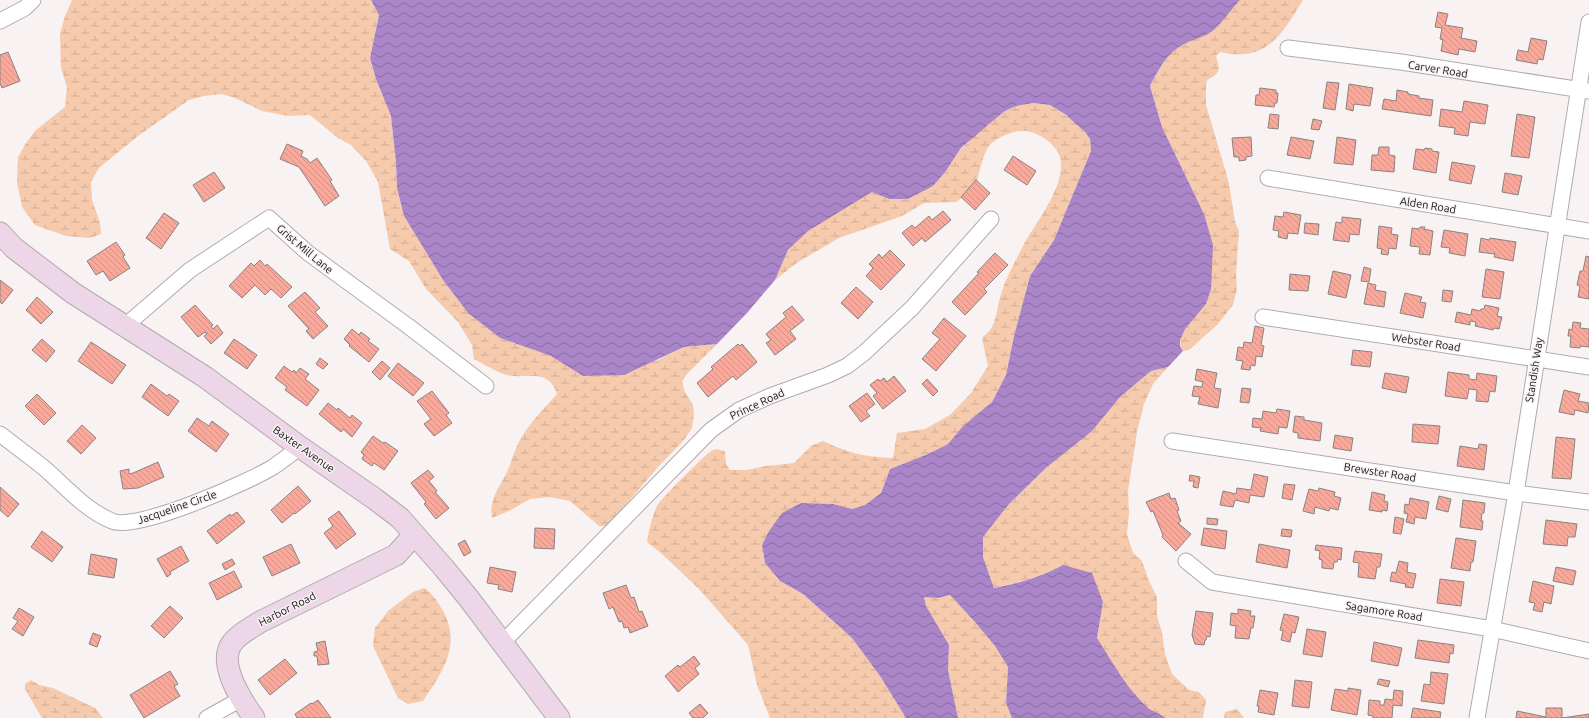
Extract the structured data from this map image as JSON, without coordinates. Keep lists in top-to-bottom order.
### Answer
{
  "streets": {
    "street": [
      "Carver Road",
      "Alden Road",
      "Grist Mill Lane",
      "Webster Road",
      "Standish Way",
      "Prince Road",
      "Baxter Avenue",
      "Brewster Road",
      "Jacqueline Circle",
      "Harbor Road",
      "Sagamore Road"
    ]
  },
  "crossings": [
    ["Carver Road", "Standish Way"],
    ["Alden Road", "Standish Way"],
    ["Grist Mill Lane", "Baxter Avenue"],
    ["Webster Road", "Standish Way"],
    ["Standish Way", "Brewster Road"],
    ["Standish Way", "Sagamore Road"],
    ["Prince Road", "Baxter Avenue"],
    ["Baxter Avenue", "Jacqueline Circle"],
    ["Baxter Avenue", "Harbor Road"]
  ]
}
